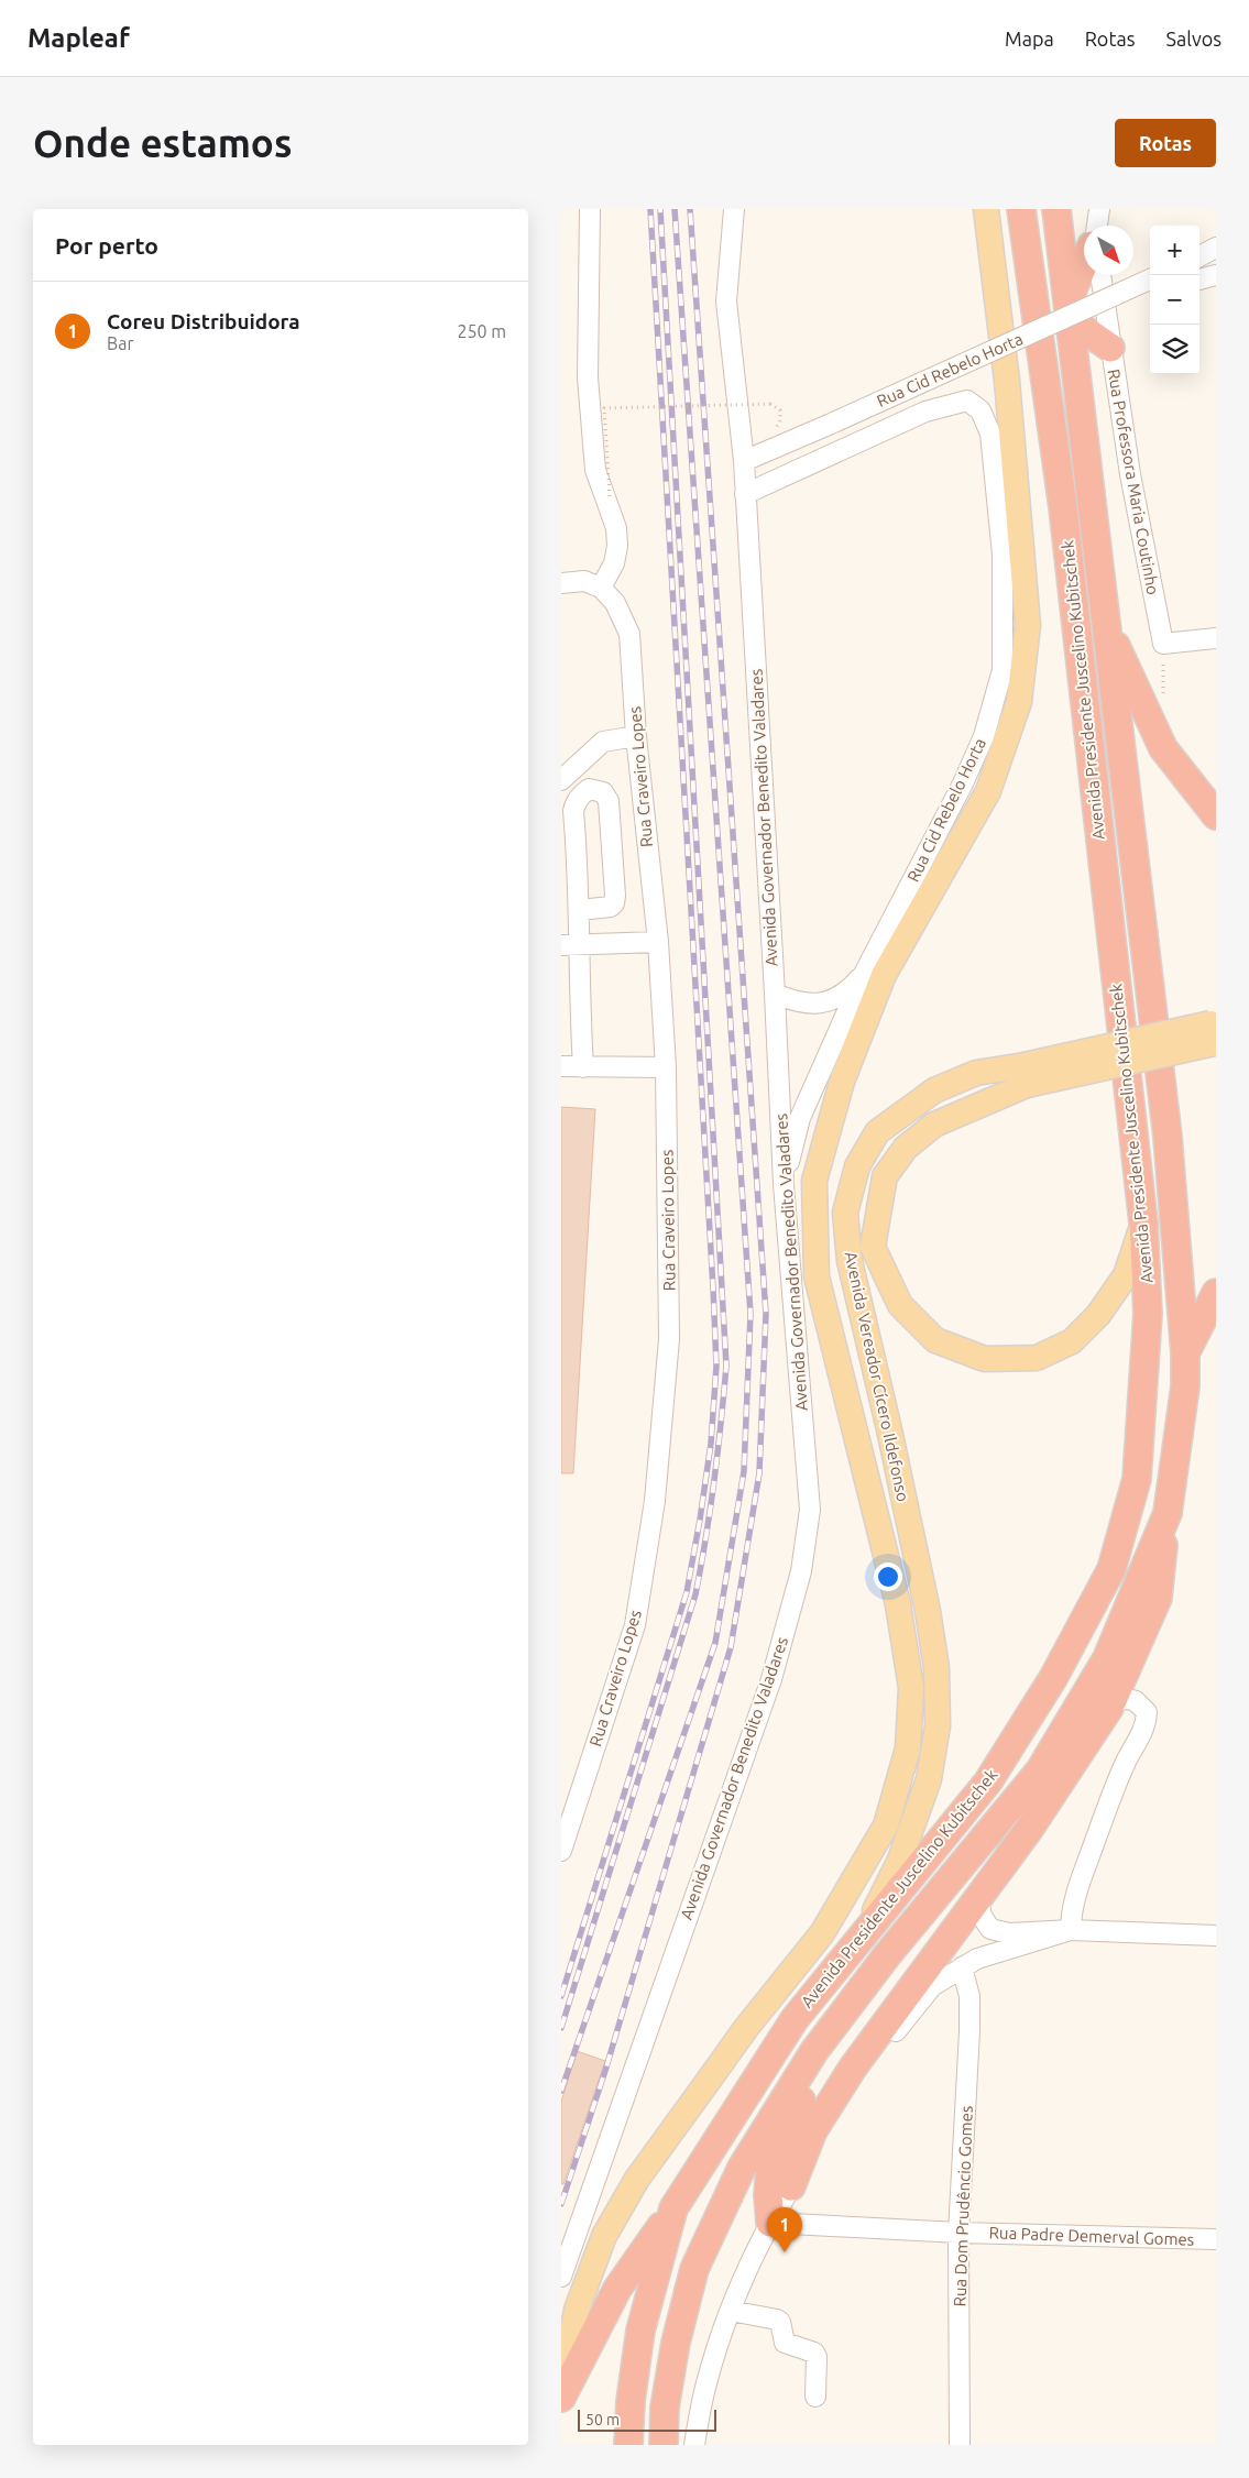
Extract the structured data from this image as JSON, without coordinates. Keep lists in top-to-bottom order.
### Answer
{
  "streets": {
    "highway": ["Avenida Presidente Juscelino Kubitschek"],
    "main road": ["Avenida Vereador Cícero Ildefonso"],
    "street": [
      "Rua Cid Rebelo Horta",
      "Rua Professora Maria Coutinho",
      "Rua Craveiro Lopes",
      "Avenida Governador Benedito Valadares",
      "Rua Dom Prudêncio Gomes",
      "Rua Padre Demerval Gomes"
    ]
  },
  "crossings": [
    ["Rua Cid Rebelo Horta", "Avenida Governador Benedito Valadares"],
    ["Avenida Presidente Juscelino Kubitschek", "Avenida Vereador Cícero Ildefonso"],
    ["Rua Dom Prudêncio Gomes", "Rua Padre Demerval Gomes"]
  ],
  "scale_bar": "50 m",
  "north": "bottom right",
  "page": {
    "header": "Mapleaf",
    "nav": ["Mapa", "Rotas", "Salvos"],
    "buttons": "Rotas",
    "title": "Onde estamos",
    "heading": "Por perto",
    "map_buttons": ["+", "−"],
    "list": [
      {
        "mark": "1",
        "name": "Coreu Distribuidora",
        "note": "Bar",
        "value": "250 m"
      }
    ],
    "pins": "1",
    "scale": "50 m"
  }
}
